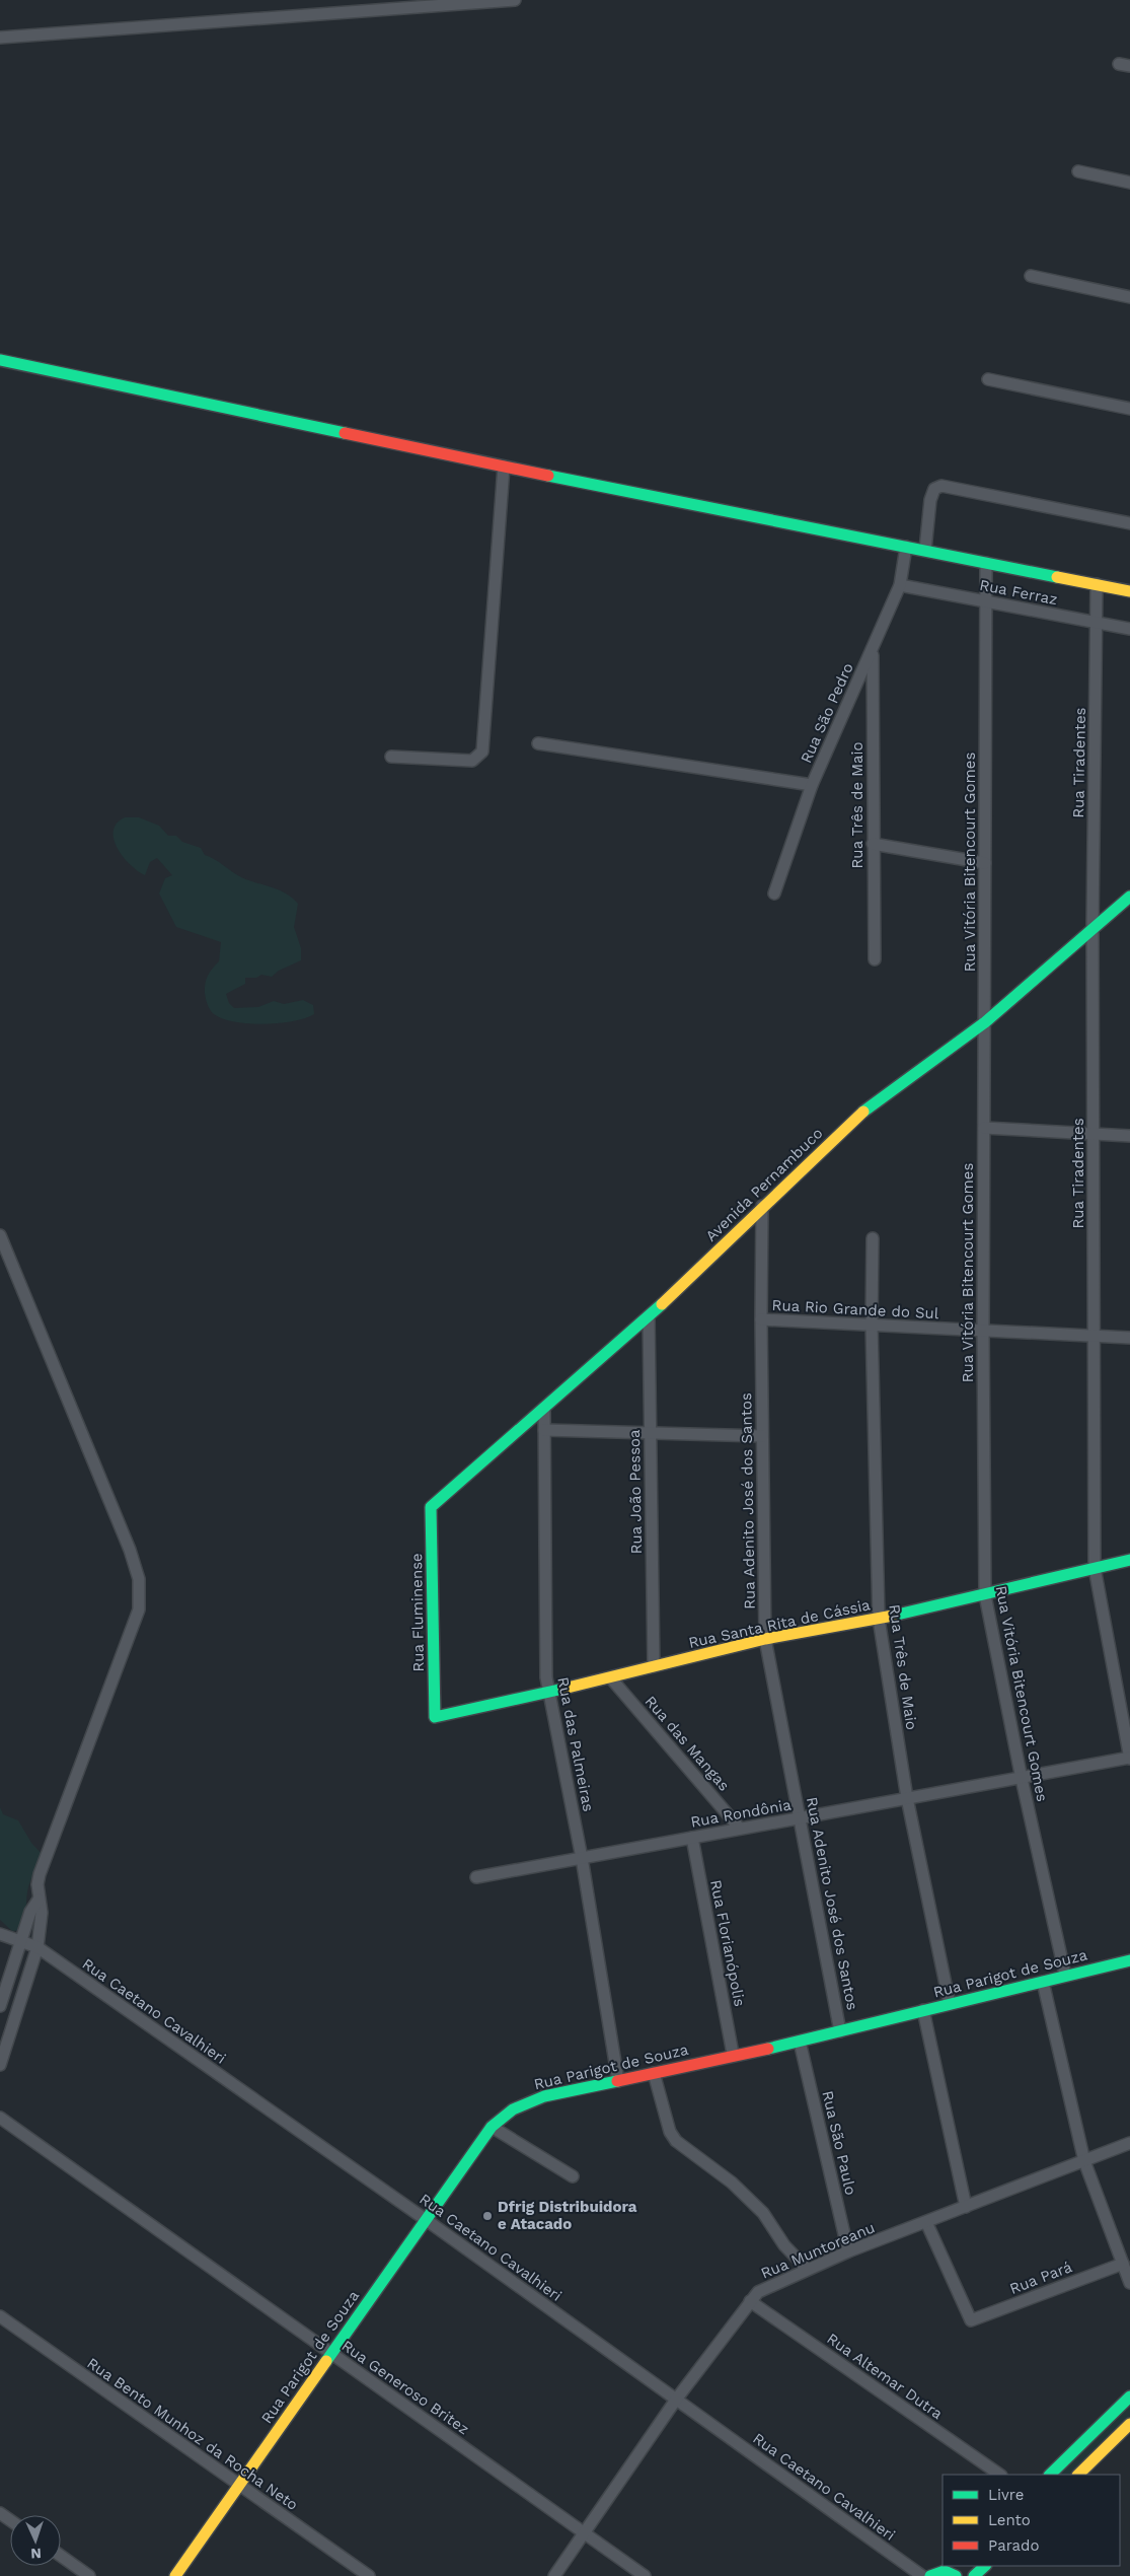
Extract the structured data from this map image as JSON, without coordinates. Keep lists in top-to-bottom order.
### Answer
{
  "streets": {
    "street": [
      "Rua Ferraz",
      "Rua São Pedro",
      "Rua Tiradentes",
      "Rua Três de Maio",
      "Rua Vitória Bitencourt Gomes",
      "Avenida Pernambuco",
      "Rua Rio Grande do Sul",
      "Rua João Pessoa",
      "Rua Adenito José dos Santos",
      "Rua Fluminense",
      "Rua Santa Rita de Cássia",
      "Rua das Mangas",
      "Rua das Palmeiras",
      "Rua Rondônia",
      "Rua Florianópolis",
      "Rua Parigot de Souza",
      "Rua Caetano Cavalhieri",
      "Rua São Paulo",
      "Rua Muntoreanu",
      "Rua Pará",
      "Rua Altemar Dutra",
      "Rua Generoso Britez",
      "Rua Bento Munhoz da Rocha Neto"
    ]
  },
  "crossings": [
    ["Rua Ferraz", "Rua São Pedro"],
    ["Rua Ferraz", "Rua Tiradentes"],
    ["Rua Ferraz", "Rua Vitória Bitencourt Gomes"],
    ["Rua São Pedro", "Rua Três de Maio"],
    ["Rua Tiradentes", "Avenida Pernambuco"],
    ["Rua Tiradentes", "Rua Rio Grande do Sul"],
    ["Rua Tiradentes", "Rua Santa Rita de Cássia"],
    ["Rua Tiradentes", "Rua Rondônia"],
    ["Rua Três de Maio", "Rua Rio Grande do Sul"],
    ["Rua Três de Maio", "Rua Santa Rita de Cássia"],
    ["Rua Três de Maio", "Rua Rondônia"],
    ["Rua Três de Maio", "Rua Parigot de Souza"],
    ["Rua Vitória Bitencourt Gomes", "Avenida Pernambuco"],
    ["Rua Vitória Bitencourt Gomes", "Rua Rio Grande do Sul"],
    ["Rua Vitória Bitencourt Gomes", "Rua Santa Rita de Cássia"],
    ["Rua Vitória Bitencourt Gomes", "Rua Rondônia"],
    ["Rua Vitória Bitencourt Gomes", "Rua Parigot de Souza"],
    ["Avenida Pernambuco", "Rua João Pessoa"],
    ["Avenida Pernambuco", "Rua Adenito José dos Santos"],
    ["Avenida Pernambuco", "Rua Fluminense"],
    ["Avenida Pernambuco", "Rua das Palmeiras"],
    ["Rua Rio Grande do Sul", "Rua Adenito José dos Santos"],
    ["Rua João Pessoa", "Rua Santa Rita de Cássia"],
    ["Rua Adenito José dos Santos", "Rua Santa Rita de Cássia"],
    ["Rua Adenito José dos Santos", "Rua Rondônia"],
    ["Rua Adenito José dos Santos", "Rua Parigot de Souza"],
    ["Rua Fluminense", "Rua Santa Rita de Cássia"],
    ["Rua Santa Rita de Cássia", "Rua das Mangas"],
    ["Rua Santa Rita de Cássia", "Rua das Palmeiras"],
    ["Rua das Mangas", "Rua Rondônia"],
    ["Rua das Palmeiras", "Rua Rondônia"],
    ["Rua das Palmeiras", "Rua Parigot de Souza"],
    ["Rua Rondônia", "Rua Florianópolis"],
    ["Rua Florianópolis", "Rua Parigot de Souza"],
    ["Rua Parigot de Souza", "Rua Caetano Cavalhieri"],
    ["Rua Parigot de Souza", "Rua São Paulo"],
    ["Rua Parigot de Souza", "Rua Generoso Britez"],
    ["Rua Parigot de Souza", "Rua Bento Munhoz da Rocha Neto"],
    ["Rua Caetano Cavalhieri", "Rua Muntoreanu"],
    ["Rua São Paulo", "Rua Muntoreanu"],
    ["Rua Muntoreanu", "Rua Pará"],
    ["Rua Muntoreanu", "Rua Altemar Dutra"],
    ["Rua Muntoreanu", "Rua Generoso Britez"]
  ],
  "places": ["Dfrig Distribuidora e Atacado"],
  "legend": ["Livre", "Lento", "Parado"],
  "north": "bottom"
}
